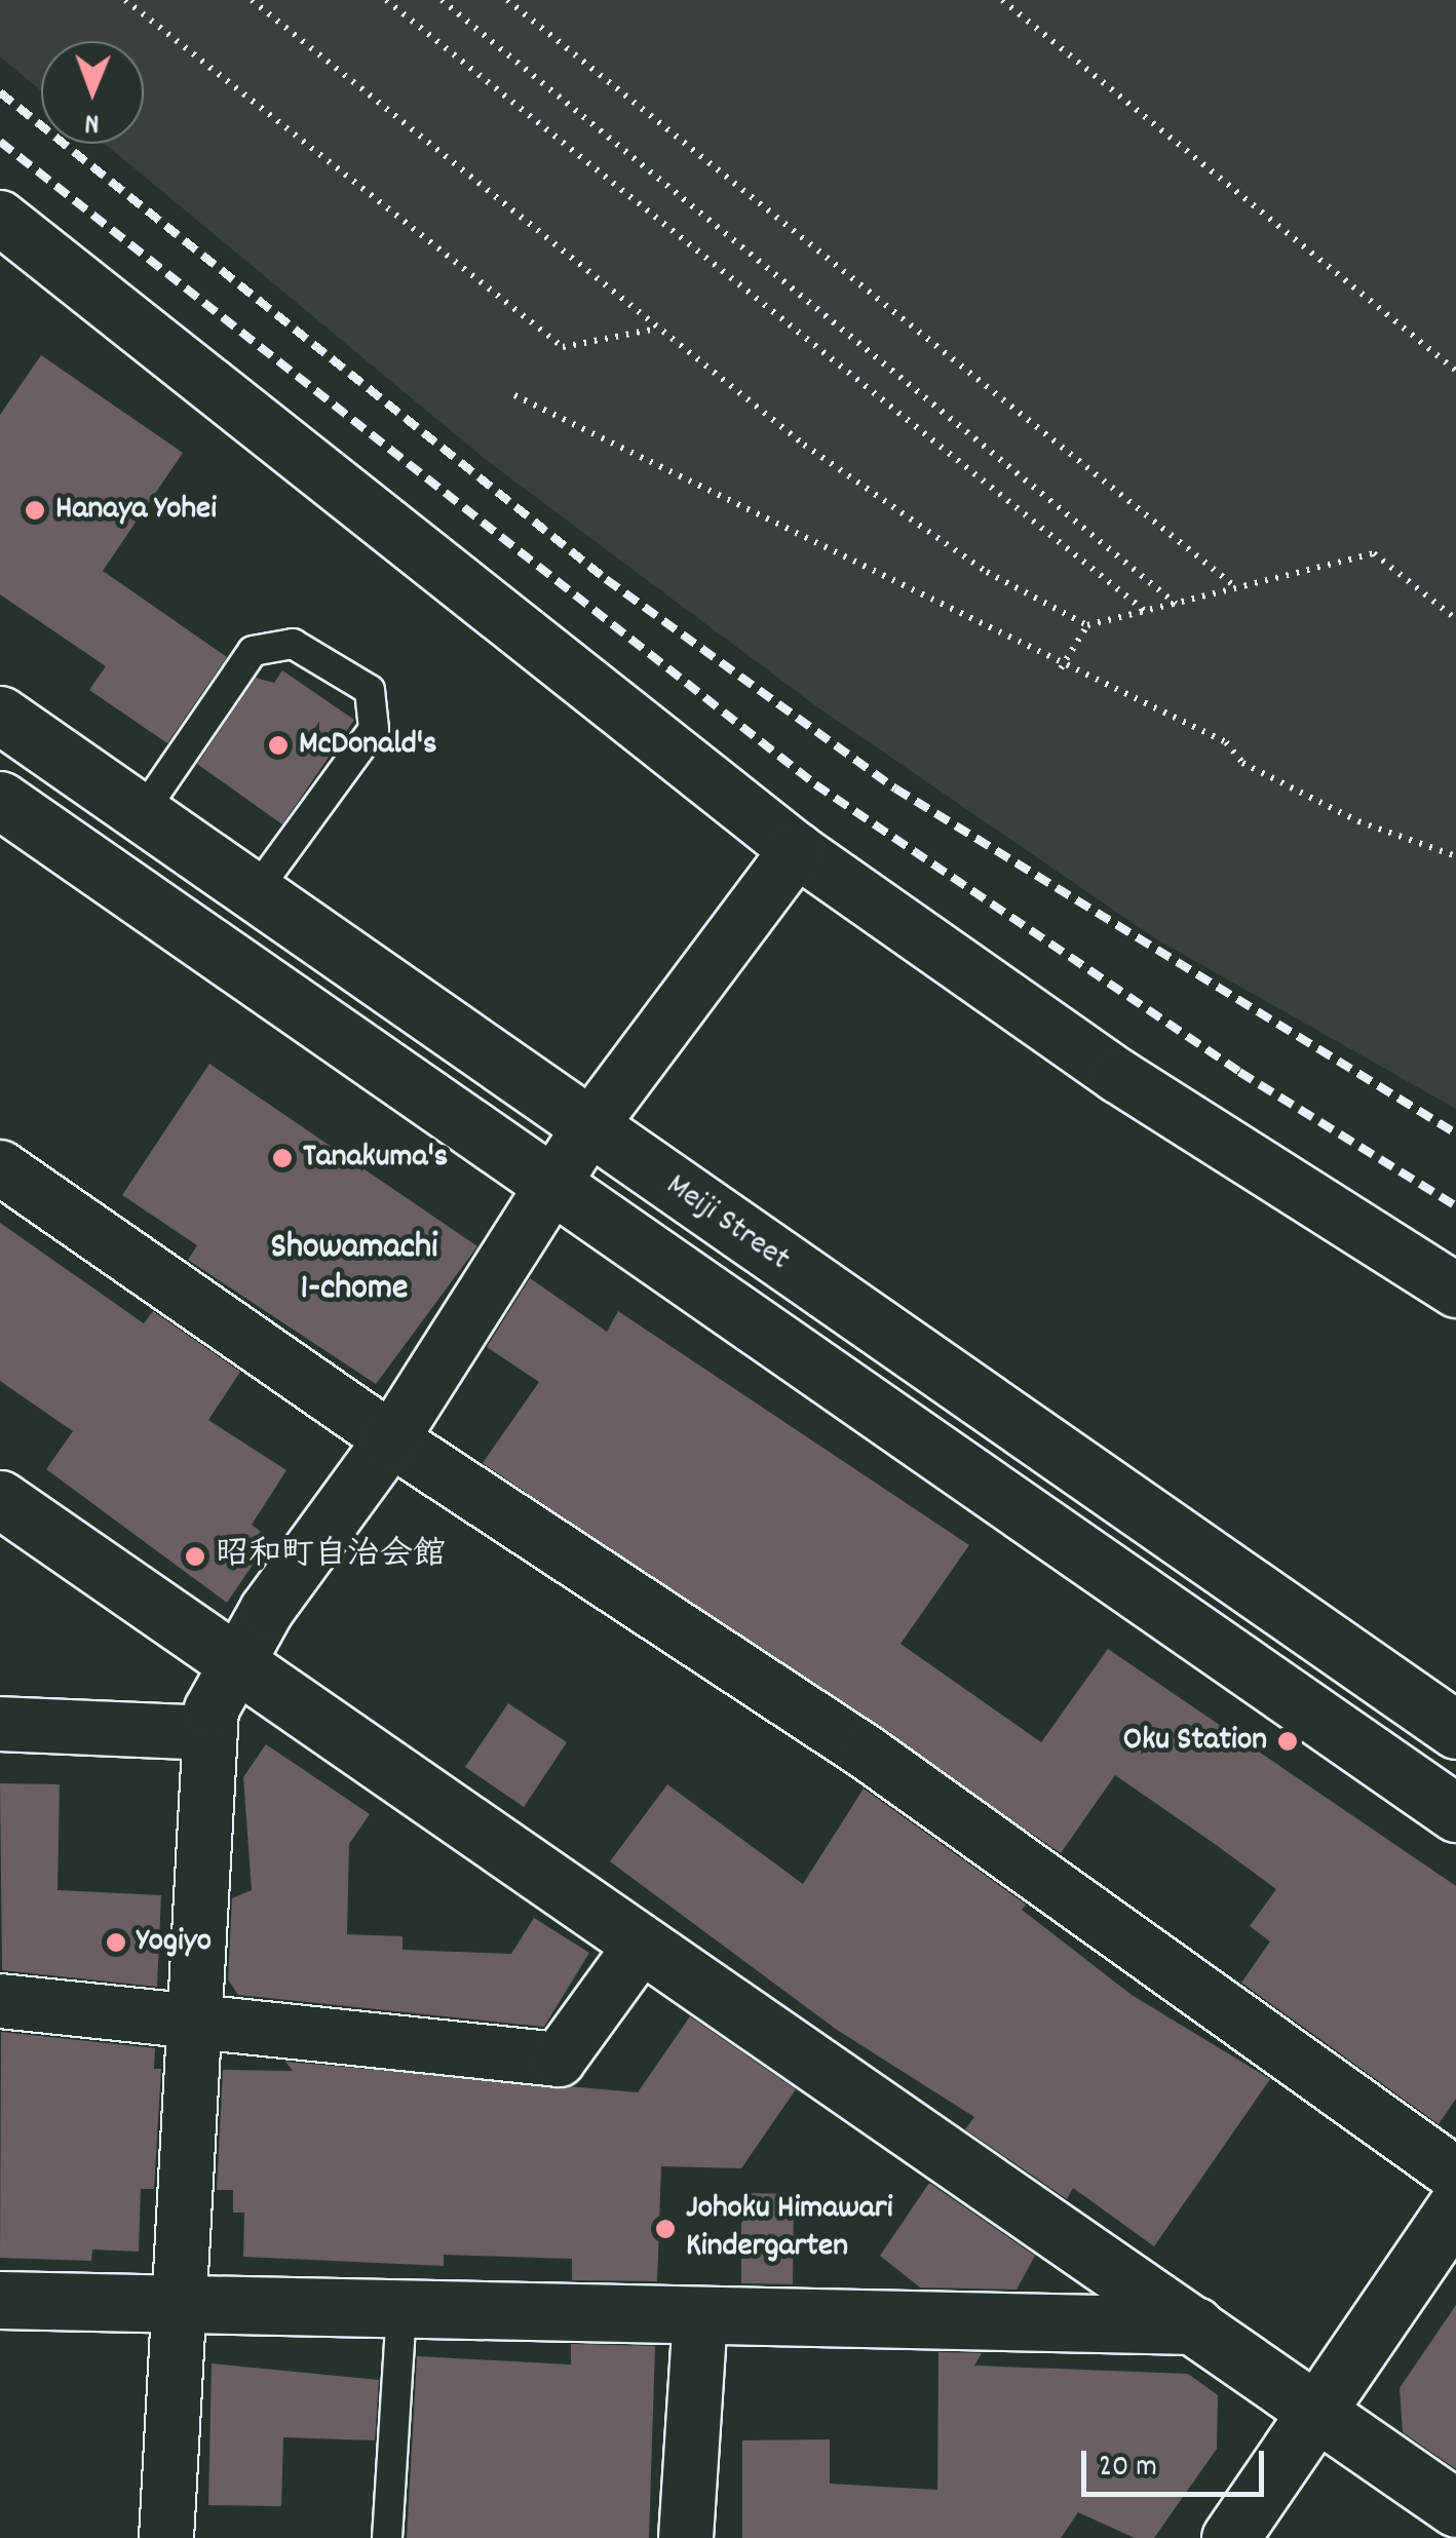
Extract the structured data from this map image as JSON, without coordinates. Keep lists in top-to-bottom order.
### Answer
{
  "streets": {
    "main road": ["Meiji Street"]
  },
  "districts": ["Showamachi 1-chome"],
  "places": [
    "Hanaya Yohei",
    "McDonald's",
    "Tanakuma's",
    "昭和町自治会館",
    "Oku Station",
    "Yogiyo",
    "Johoku Himawari Kindergarten"
  ],
  "scale_bar": "20 m",
  "north": "bottom"
}
